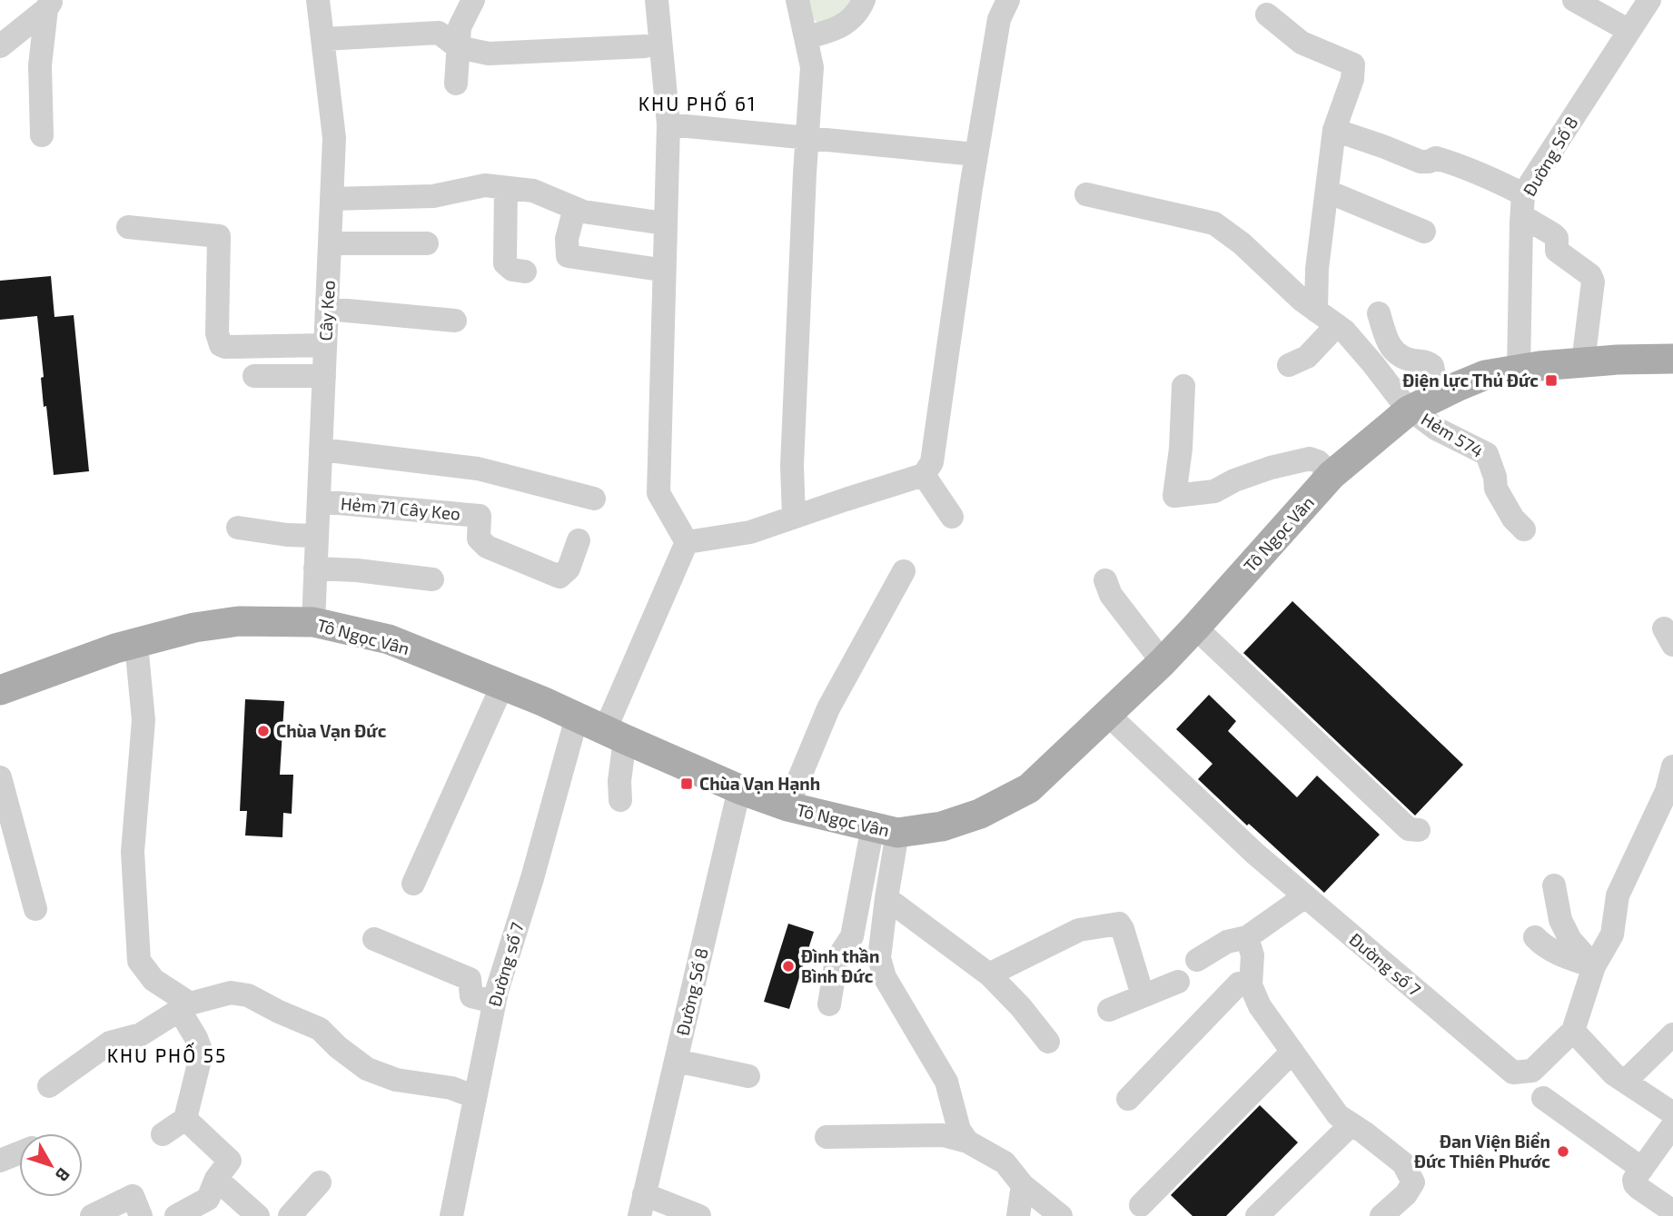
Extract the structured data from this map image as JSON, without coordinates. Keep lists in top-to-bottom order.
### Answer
{
  "streets": {
    "main road": ["Tô Ngọc Vân"],
    "street": [
      "Đường Số 8",
      "Cây Keo",
      "Hẻm 574",
      "Hẻm 71 Cây Keo",
      "Đường số 7"
    ]
  },
  "crossings": [
    ["Đường Số 8", "Tô Ngọc Vân"],
    ["Cây Keo", "Hẻm 71 Cây Keo"],
    ["Cây Keo", "Tô Ngọc Vân"],
    ["Hẻm 574", "Tô Ngọc Vân"],
    ["Tô Ngọc Vân", "Đường số 7"]
  ],
  "districts": ["KHU PHỐ 61", "KHU PHỐ 55"],
  "places": {
    "transit": ["Điện lực Thủ Đức", "Chùa Vạn Hạnh"],
    "other": ["Chùa Vạn Đức", "Đình thần Bình Đức", "Đan Viện Biển Đức Thiên Phước"]
  },
  "north": "bottom right"
}
